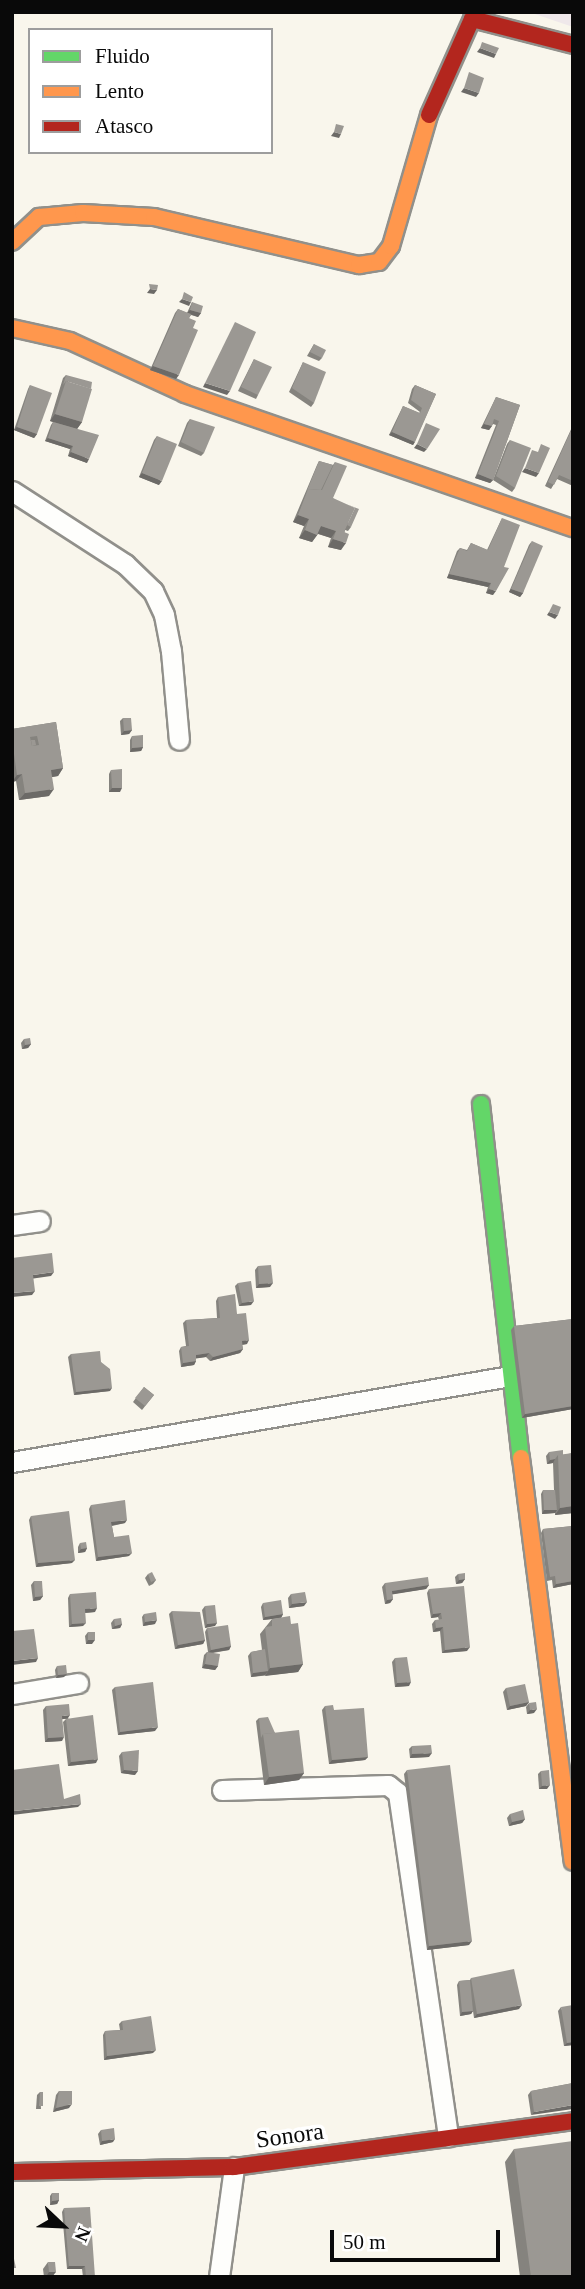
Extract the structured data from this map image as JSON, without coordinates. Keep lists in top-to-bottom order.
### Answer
{
  "streets": {
    "street": ["Sonora"]
  },
  "legend": ["Fluido", "Lento", "Atasco"],
  "scale_bar": "50 m",
  "north": "bottom right"
}
